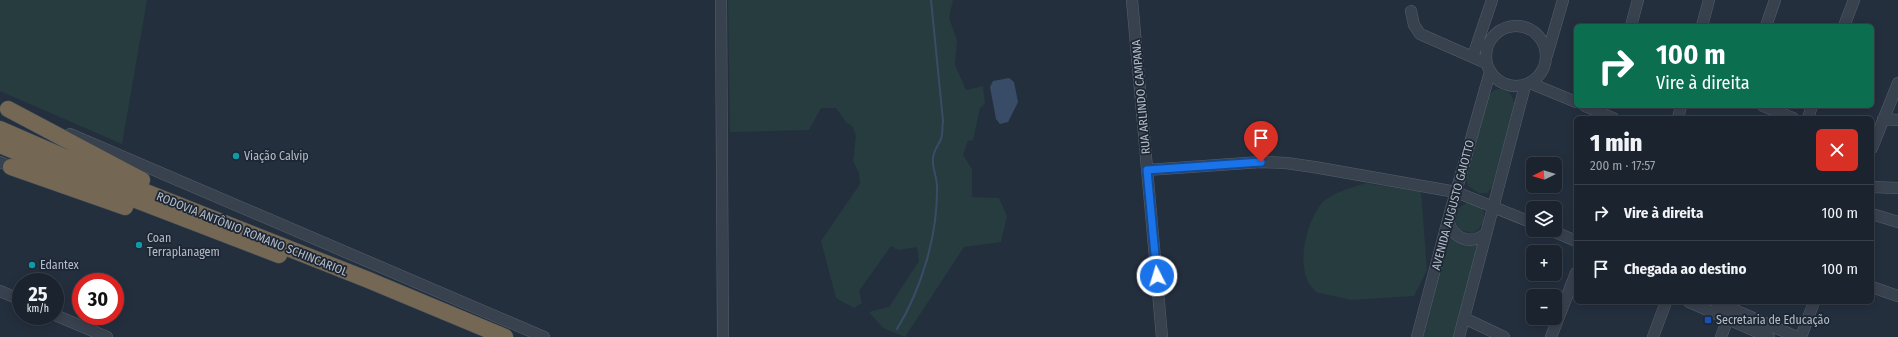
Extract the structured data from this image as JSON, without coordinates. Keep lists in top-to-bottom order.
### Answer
{
  "streets": {
    "highway": ["RODOVIA ANTÔNIO ROMANO SCHINCARIOL"],
    "street": ["RUA ARLINDO CAMPANA", "AVENIDA AUGUSTO GAIOTTO"]
  },
  "places": {
    "other": ["Viação Calvip", "Coan Terraplanagem", "Edantex"],
    "transit": ["Secretaria de Educação"]
  },
  "north": "left",
  "page": {
    "turn": ["100 m", "Vire à direita"],
    "heading": ["1 min", "200 m · 17:57"],
    "map_buttons": ["+", "−"],
    "list": [
      {
        "name": "Vire à direita",
        "value": "100 m"
      },
      {
        "name": "Chegada ao destino",
        "value": "100 m"
      }
    ],
    "speed": "25 km/h",
    "limit": "30"
  }
}
